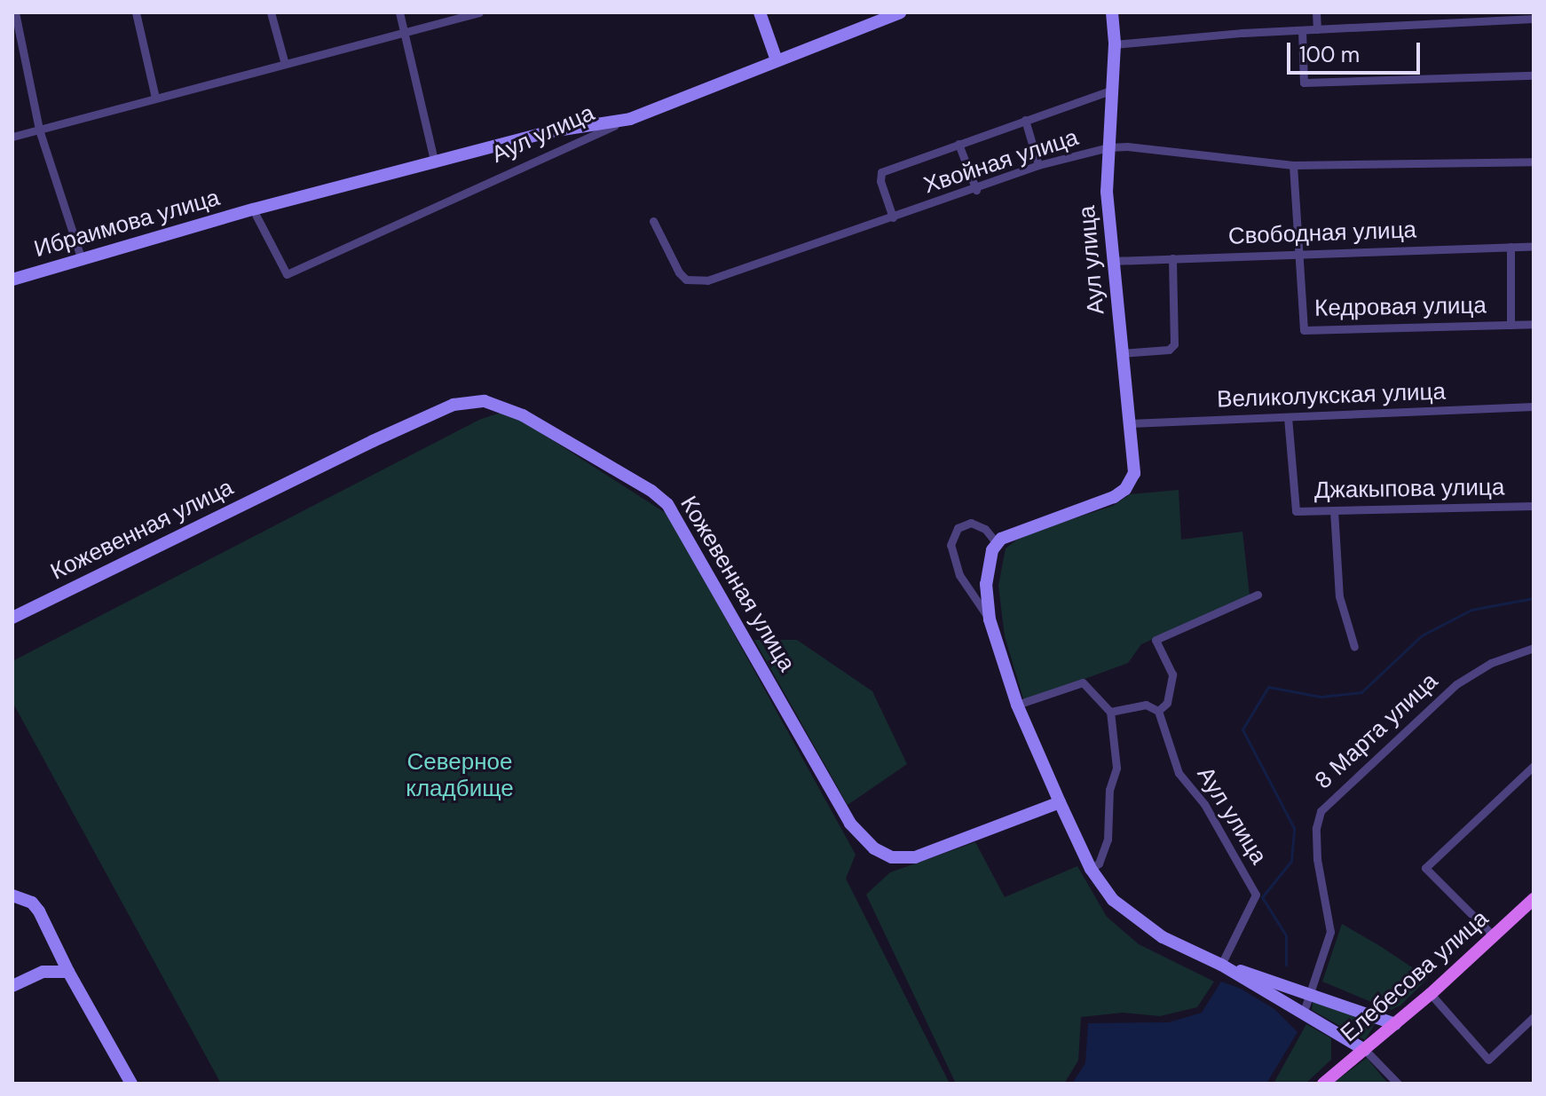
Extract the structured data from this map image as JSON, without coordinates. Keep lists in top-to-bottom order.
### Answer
{
  "streets": {
    "main road": [
      "Аул улица",
      "Ибраимова улица",
      "Кожевенная улица",
      "Елебесова улица"
    ],
    "street": [
      "Хвойная улица",
      "Свободная улица",
      "Кедровая улица",
      "Великолукская улица",
      "Джакыпова улица",
      "8 Марта улица"
    ]
  },
  "crossings": [
    ["Аул улица", "Хвойная улица"],
    ["Аул улица", "Ибраимова улица"],
    ["Аул улица", "Свободная улица"],
    ["Аул улица", "Великолукская улица"],
    ["Хвойная улица", "Кедровая улица"],
    ["Свободная улица", "Кедровая улица"],
    ["Великолукская улица", "Джакыпова улица"]
  ],
  "parks": ["Северное кладбище"],
  "scale_bar": "100 m"
}
